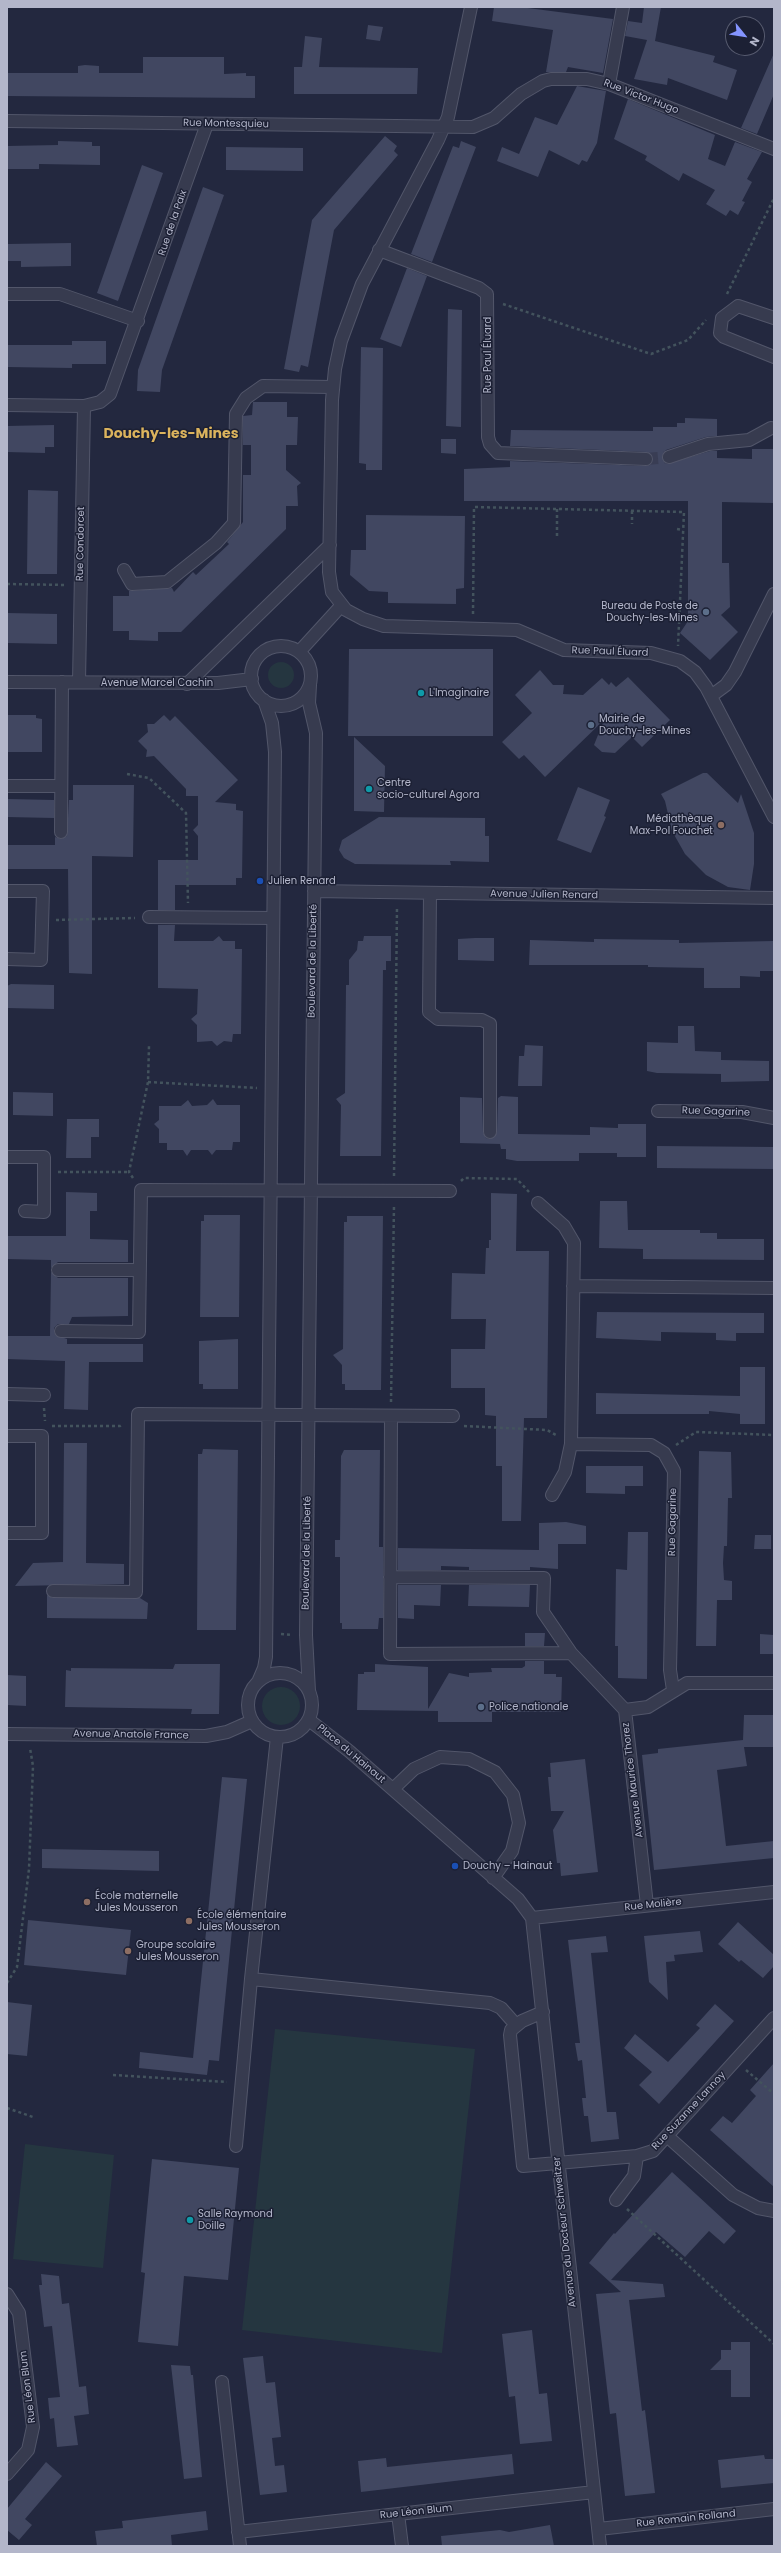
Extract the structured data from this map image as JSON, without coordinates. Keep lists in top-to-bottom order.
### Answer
{
  "streets": {
    "street": [
      "Rue Victor Hugo",
      "Rue Montesquieu",
      "Rue de la Paix",
      "Rue Paul Éluard",
      "Rue Condorcet",
      "Avenue Marcel Cachin",
      "Avenue Julien Renard",
      "Boulevard de la Liberté",
      "Rue Gagarine",
      "Avenue Anatole France",
      "Place du Hainaut",
      "Avenue Maurice Thorez",
      "Rue Molière",
      "Rue Suzanne Lannoy",
      "Avenue du Docteur Schweitzer",
      "Rue Léon Blum",
      "Rue Romain Rolland"
    ]
  },
  "crossings": [
    ["Rue Victor Hugo", "Rue Montesquieu"],
    ["Rue Montesquieu", "Rue de la Paix"],
    ["Rue de la Paix", "Rue Condorcet"],
    ["Rue Condorcet", "Avenue Marcel Cachin"],
    ["Avenue Marcel Cachin", "Boulevard de la Liberté"],
    ["Avenue Julien Renard", "Boulevard de la Liberté"],
    ["Boulevard de la Liberté", "Avenue Anatole France"],
    ["Boulevard de la Liberté", "Place du Hainaut"],
    ["Avenue Anatole France", "Place du Hainaut"],
    ["Place du Hainaut", "Rue Molière"],
    ["Place du Hainaut", "Avenue du Docteur Schweitzer"],
    ["Avenue Maurice Thorez", "Rue Molière"],
    ["Rue Molière", "Avenue du Docteur Schweitzer"],
    ["Rue Suzanne Lannoy", "Avenue du Docteur Schweitzer"],
    ["Avenue du Docteur Schweitzer", "Rue Léon Blum"],
    ["Avenue du Docteur Schweitzer", "Rue Romain Rolland"]
  ],
  "districts": ["Douchy-les-Mines"],
  "places": [
    "Bureau de Poste de Douchy-les-Mines",
    "L'Imaginaire",
    "Mairie de Douchy-les-Mines",
    "Centre socio-culturel Agora",
    "Médiathèque Max-Pol Fouchet",
    "Julien Renard",
    "Police nationale",
    "Douchy – Hainaut",
    "École maternelle Jules Mousseron",
    "École élémentaire Jules Mousseron",
    "Groupe scolaire Jules Mousseron",
    "Salle Raymond Doille"
  ],
  "north": "bottom right"
}
